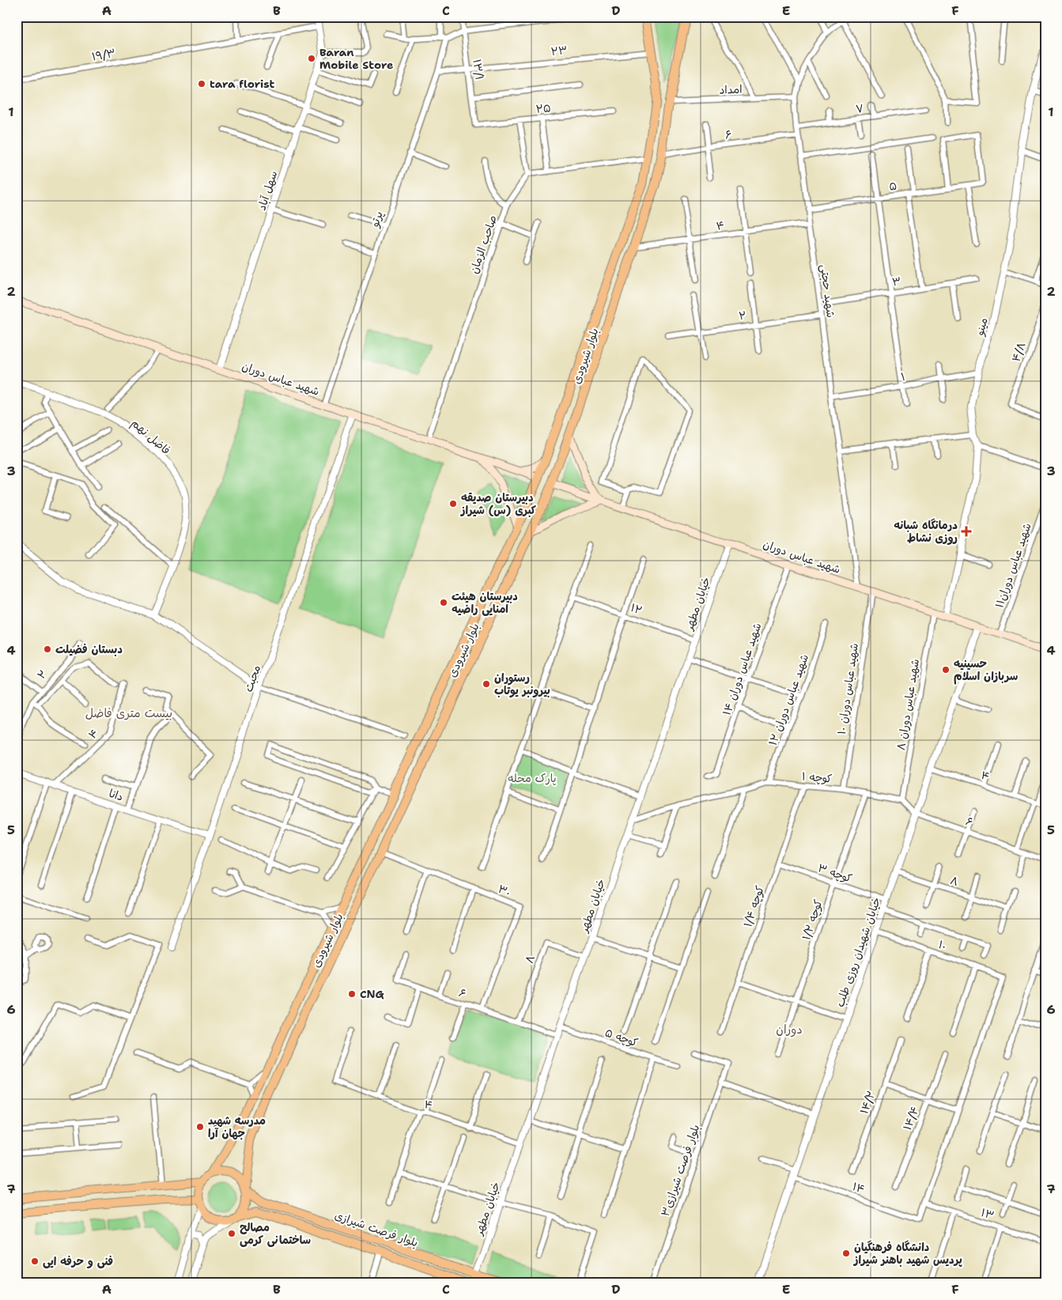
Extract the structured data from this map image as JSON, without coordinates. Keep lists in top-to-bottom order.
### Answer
{
  "streets": {
    "main road": ["بلوار شیرودی", "شهید عباس دوران", "بلوار فرصت شیرازی"],
    "street": [
      "۲۳",
      "۱۹/۳",
      "۱۳/۱",
      "امداد",
      "۲۵",
      "۷",
      "۶",
      "۵",
      "سهل آباد",
      "پرتو",
      "۴",
      "صاحب الزمان",
      "۳",
      "شهید حجتی",
      "۲",
      "مینو",
      "۴/۸",
      "۱",
      "فاضل نهم",
      "شهید عباس دوران۱۱",
      "خیابان مطهر",
      "۱۲",
      "شهید عباس دوران ۱۴",
      "محبت",
      "شهید عباس دوران ۱۰",
      "شهید عباس دوران ۱۲",
      "شهید عباس دوران ۸",
      "کوچه ۱",
      "دانا",
      "کوچه ۳",
      "۸",
      "۳۰",
      "کوچه ۱/۴",
      "کوچه ۱/۲",
      "۱۰",
      "خیابان شهیدان روزی طلب",
      "کوچه ۵",
      "۱۴/۲",
      "۱۴/۴",
      "۳بلوار فرصت شیرازی",
      "۱۴",
      "۱۳"
    ]
  },
  "crossings": [
    ["۲۳", "۱۳/۱"],
    ["۲۳", "پرتو"],
    ["۲۳", "بلوار شیرودی"],
    ["۱۹/۳", "سهل آباد"],
    ["۱۳/۱", "۲۵"],
    ["امداد", "شهید حجتی"],
    ["امداد", "بلوار شیرودی"],
    ["۷", "شهید حجتی"],
    ["۶", "شهید حجتی"],
    ["۶", "بلوار شیرودی"],
    ["۶", "خیابان مطهر"],
    ["۶", "۸"],
    ["۶", "۳۰"],
    ["۶", "خیابان شهیدان روزی طلب"],
    ["۵", "شهید حجتی"],
    ["سهل آباد", "شهید عباس دوران"],
    ["پرتو", "شهید عباس دوران"],
    ["۴", "شهید حجتی"],
    ["۴", "بلوار شیرودی"],
    ["۴", "خیابان مطهر"],
    ["۴", "دانا"],
    ["۴", "خیابان شهیدان روزی طلب"],
    ["صاحب الزمان", "شهید عباس دوران"],
    ["۳", "شهید حجتی"],
    ["شهید حجتی", "۲"],
    ["شهید حجتی", "۱"],
    ["شهید حجتی", "شهید عباس دوران"],
    ["مینو", "۱"],
    ["مینو", "شهید عباس دوران"],
    ["بلوار شیرودی", "شهید عباس دوران"],
    ["بلوار شیرودی", "۳۰"],
    ["بلوار شیرودی", "بلوار فرصت شیرازی"],
    ["شهید عباس دوران", "شهید عباس دوران۱۱"],
    ["شهید عباس دوران", "خیابان مطهر"],
    ["شهید عباس دوران", "شهید عباس دوران ۱۴"],
    ["شهید عباس دوران", "محبت"],
    ["شهید عباس دوران", "شهید عباس دوران ۱۰"],
    ["شهید عباس دوران", "شهید عباس دوران ۸"],
    ["شهید عباس دوران", "خیابان شهیدان روزی طلب"],
    ["خیابان مطهر", "۱۲"],
    ["خیابان مطهر", "کوچه ۱"],
    ["خیابان مطهر", "۸"],
    ["خیابان مطهر", "کوچه ۵"],
    ["خیابان مطهر", "بلوار فرصت شیرازی"],
    ["محبت", "دانا"],
    ["شهید عباس دوران ۱۰", "کوچه ۱"],
    ["شهید عباس دوران ۱۲", "کوچه ۱"],
    ["شهید عباس دوران ۸", "کوچه ۱"],
    ["کوچه ۱", "کوچه ۱/۴"],
    ["کوچه ۱", "کوچه ۱/۲"],
    ["کوچه ۳", "کوچه ۱/۴"],
    ["کوچه ۳", "کوچه ۱/۲"],
    ["کوچه ۳", "خیابان شهیدان روزی طلب"],
    ["۸", "خیابان شهیدان روزی طلب"],
    ["۱۰", "خیابان شهیدان روزی طلب"],
    ["خیابان شهیدان روزی طلب", "۱۴"],
    ["۱۴", "۱۳"]
  ],
  "districts": ["بیست متری فاضل", "دوران"],
  "parks": ["پارک محله"],
  "places": {
    "other": [
      "Baran Mobile Store",
      "tara florist",
      "دبیرستان صدیقه کبری (س) شیراز",
      "دبیرستان هیئت امنایی راضیه",
      "دبستان فضیلت",
      "حسینیه سربازان اسلام",
      "رستوران بیرونبر یوتاب",
      "CNG",
      "مدرسه شهید جهان آرا",
      "مصالح ساختمانی کرمی",
      "دانشگاه فرهنگیان پردیس شهید باهنر شیراز",
      "فنی و حرفه ایی"
    ],
    "health": ["درمانگاه شبانه روزی نشاط"]
  },
  "grid": {
    "columns": [
      "A",
      "B",
      "C",
      "D",
      "E",
      "F"
    ],
    "rows": [
      "1",
      "2",
      "3",
      "4",
      "5",
      "6",
      "7"
    ]
  }
}
